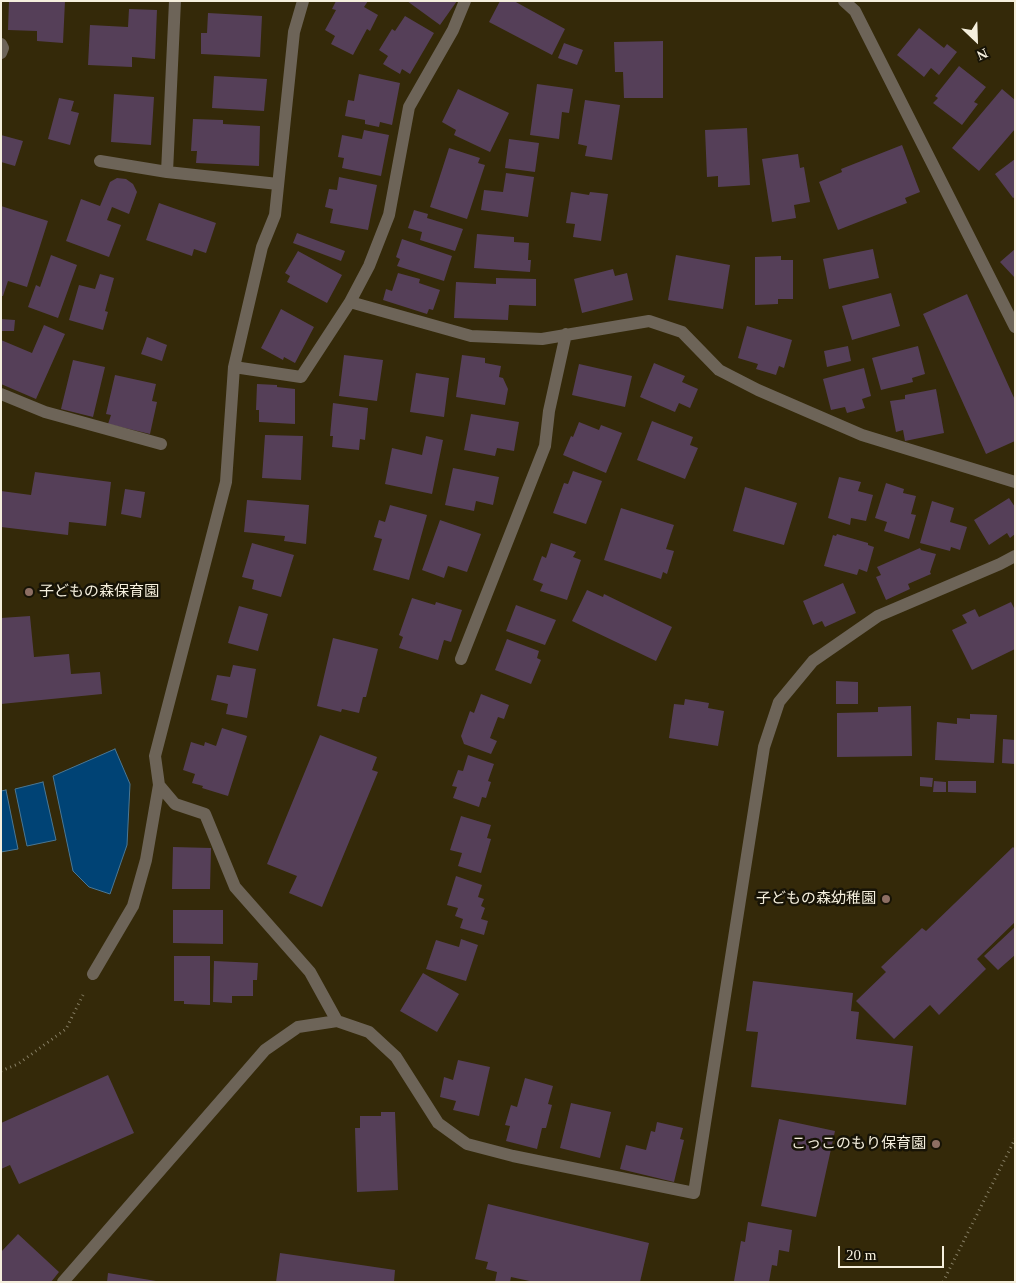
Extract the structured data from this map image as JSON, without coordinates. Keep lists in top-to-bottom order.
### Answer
{
  "places": ["子どもの森保育園", "子どもの森幼稚園", "こっこのもり保育園"],
  "scale_bar": "20 m",
  "north": "bottom right"
}
